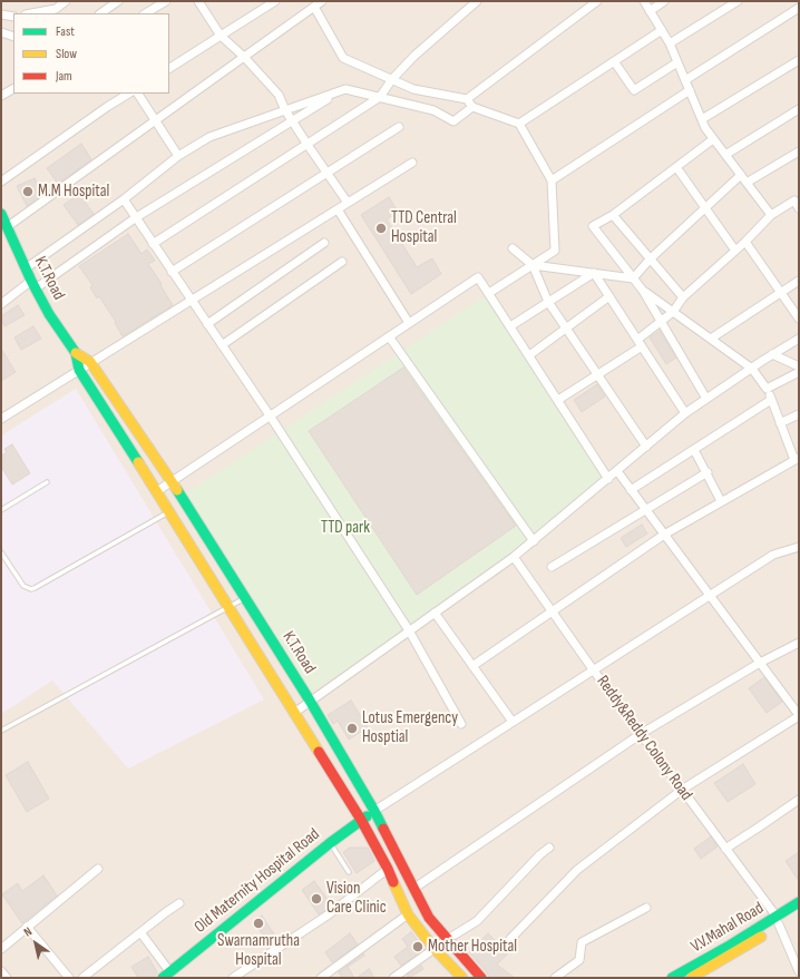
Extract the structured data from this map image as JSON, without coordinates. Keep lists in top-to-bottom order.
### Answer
{
  "streets": {
    "main road": ["K.T.Road", "Old Maternity Hospital Road", "V.V.Mahal Road"],
    "street": ["Reddy&Reddy Colony Road"]
  },
  "crossings": [
    ["K.T.Road", "Old Maternity Hospital Road"],
    ["Reddy&Reddy Colony Road", "V.V.Mahal Road"]
  ],
  "parks": ["TTD park"],
  "places": [
    "M.M Hospital",
    "TTD Central Hospital",
    "Lotus Emergency Hosptial",
    "Vision Care Clinic",
    "Swarnamrutha Hospital",
    "Mother Hospital"
  ],
  "legend": ["Fast", "Slow", "Jam"],
  "north": "top left"
}
